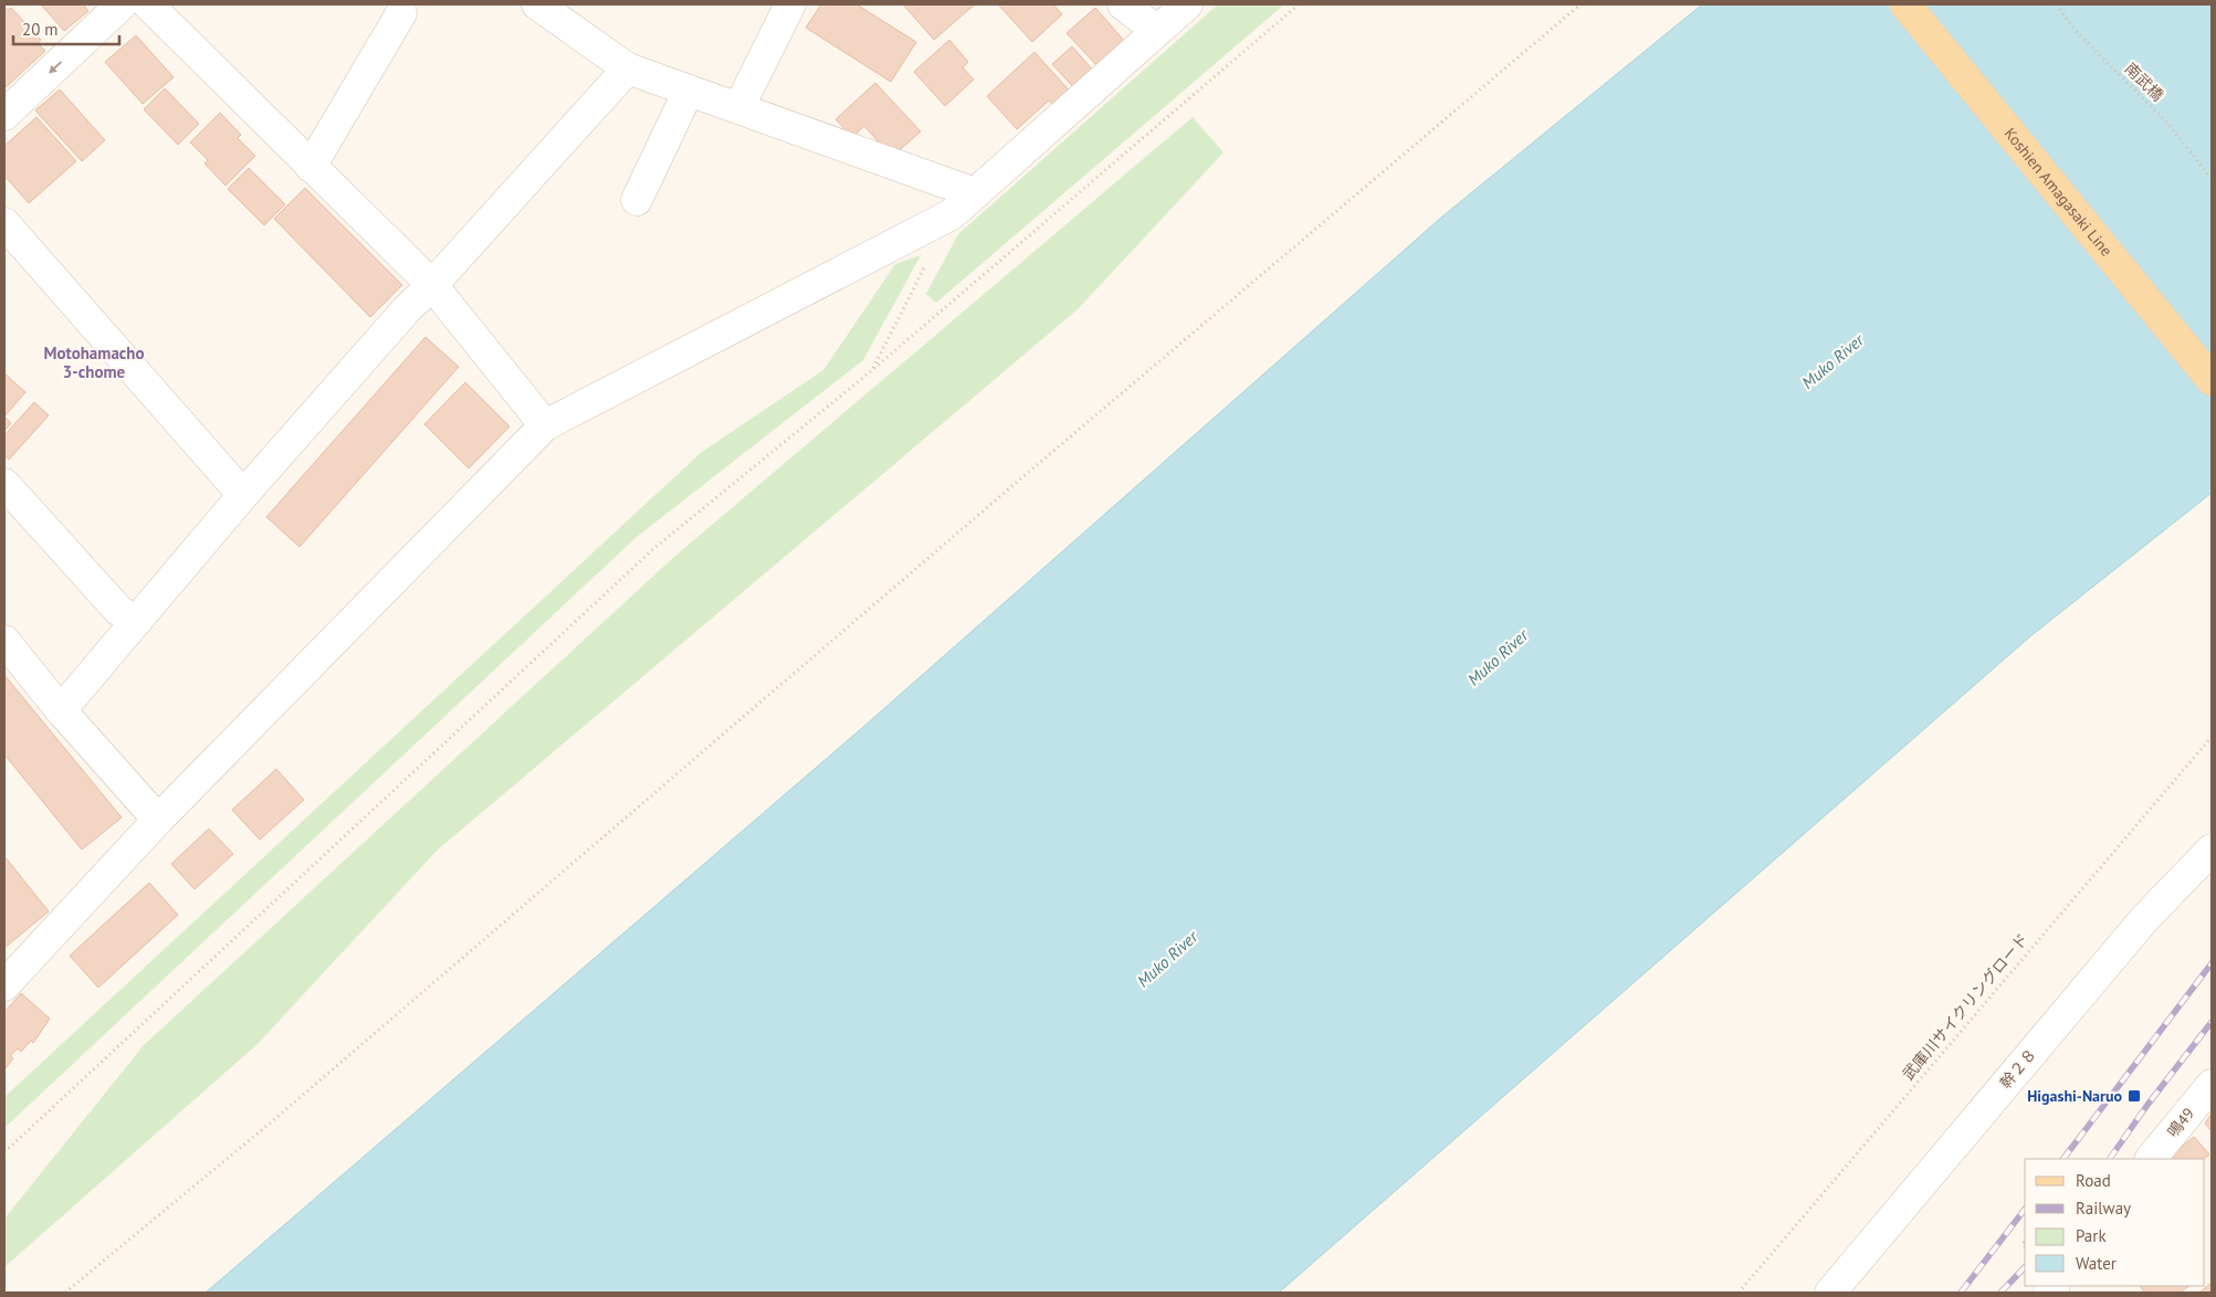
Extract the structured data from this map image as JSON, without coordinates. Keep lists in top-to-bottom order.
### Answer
{
  "streets": {
    "main road": ["Koshien Amagasaki Line"],
    "street": ["幹２８", "鳴49"],
    "path": ["南武橋", "武庫川サイクリングロード"]
  },
  "districts": ["Motohamacho 3-chome"],
  "water": ["Muko River"],
  "places": {
    "transit": ["Higashi-Naruo"]
  },
  "legend": [
    "Road",
    "Railway",
    "Park",
    "Water"
  ],
  "scale_bar": "20 m"
}
